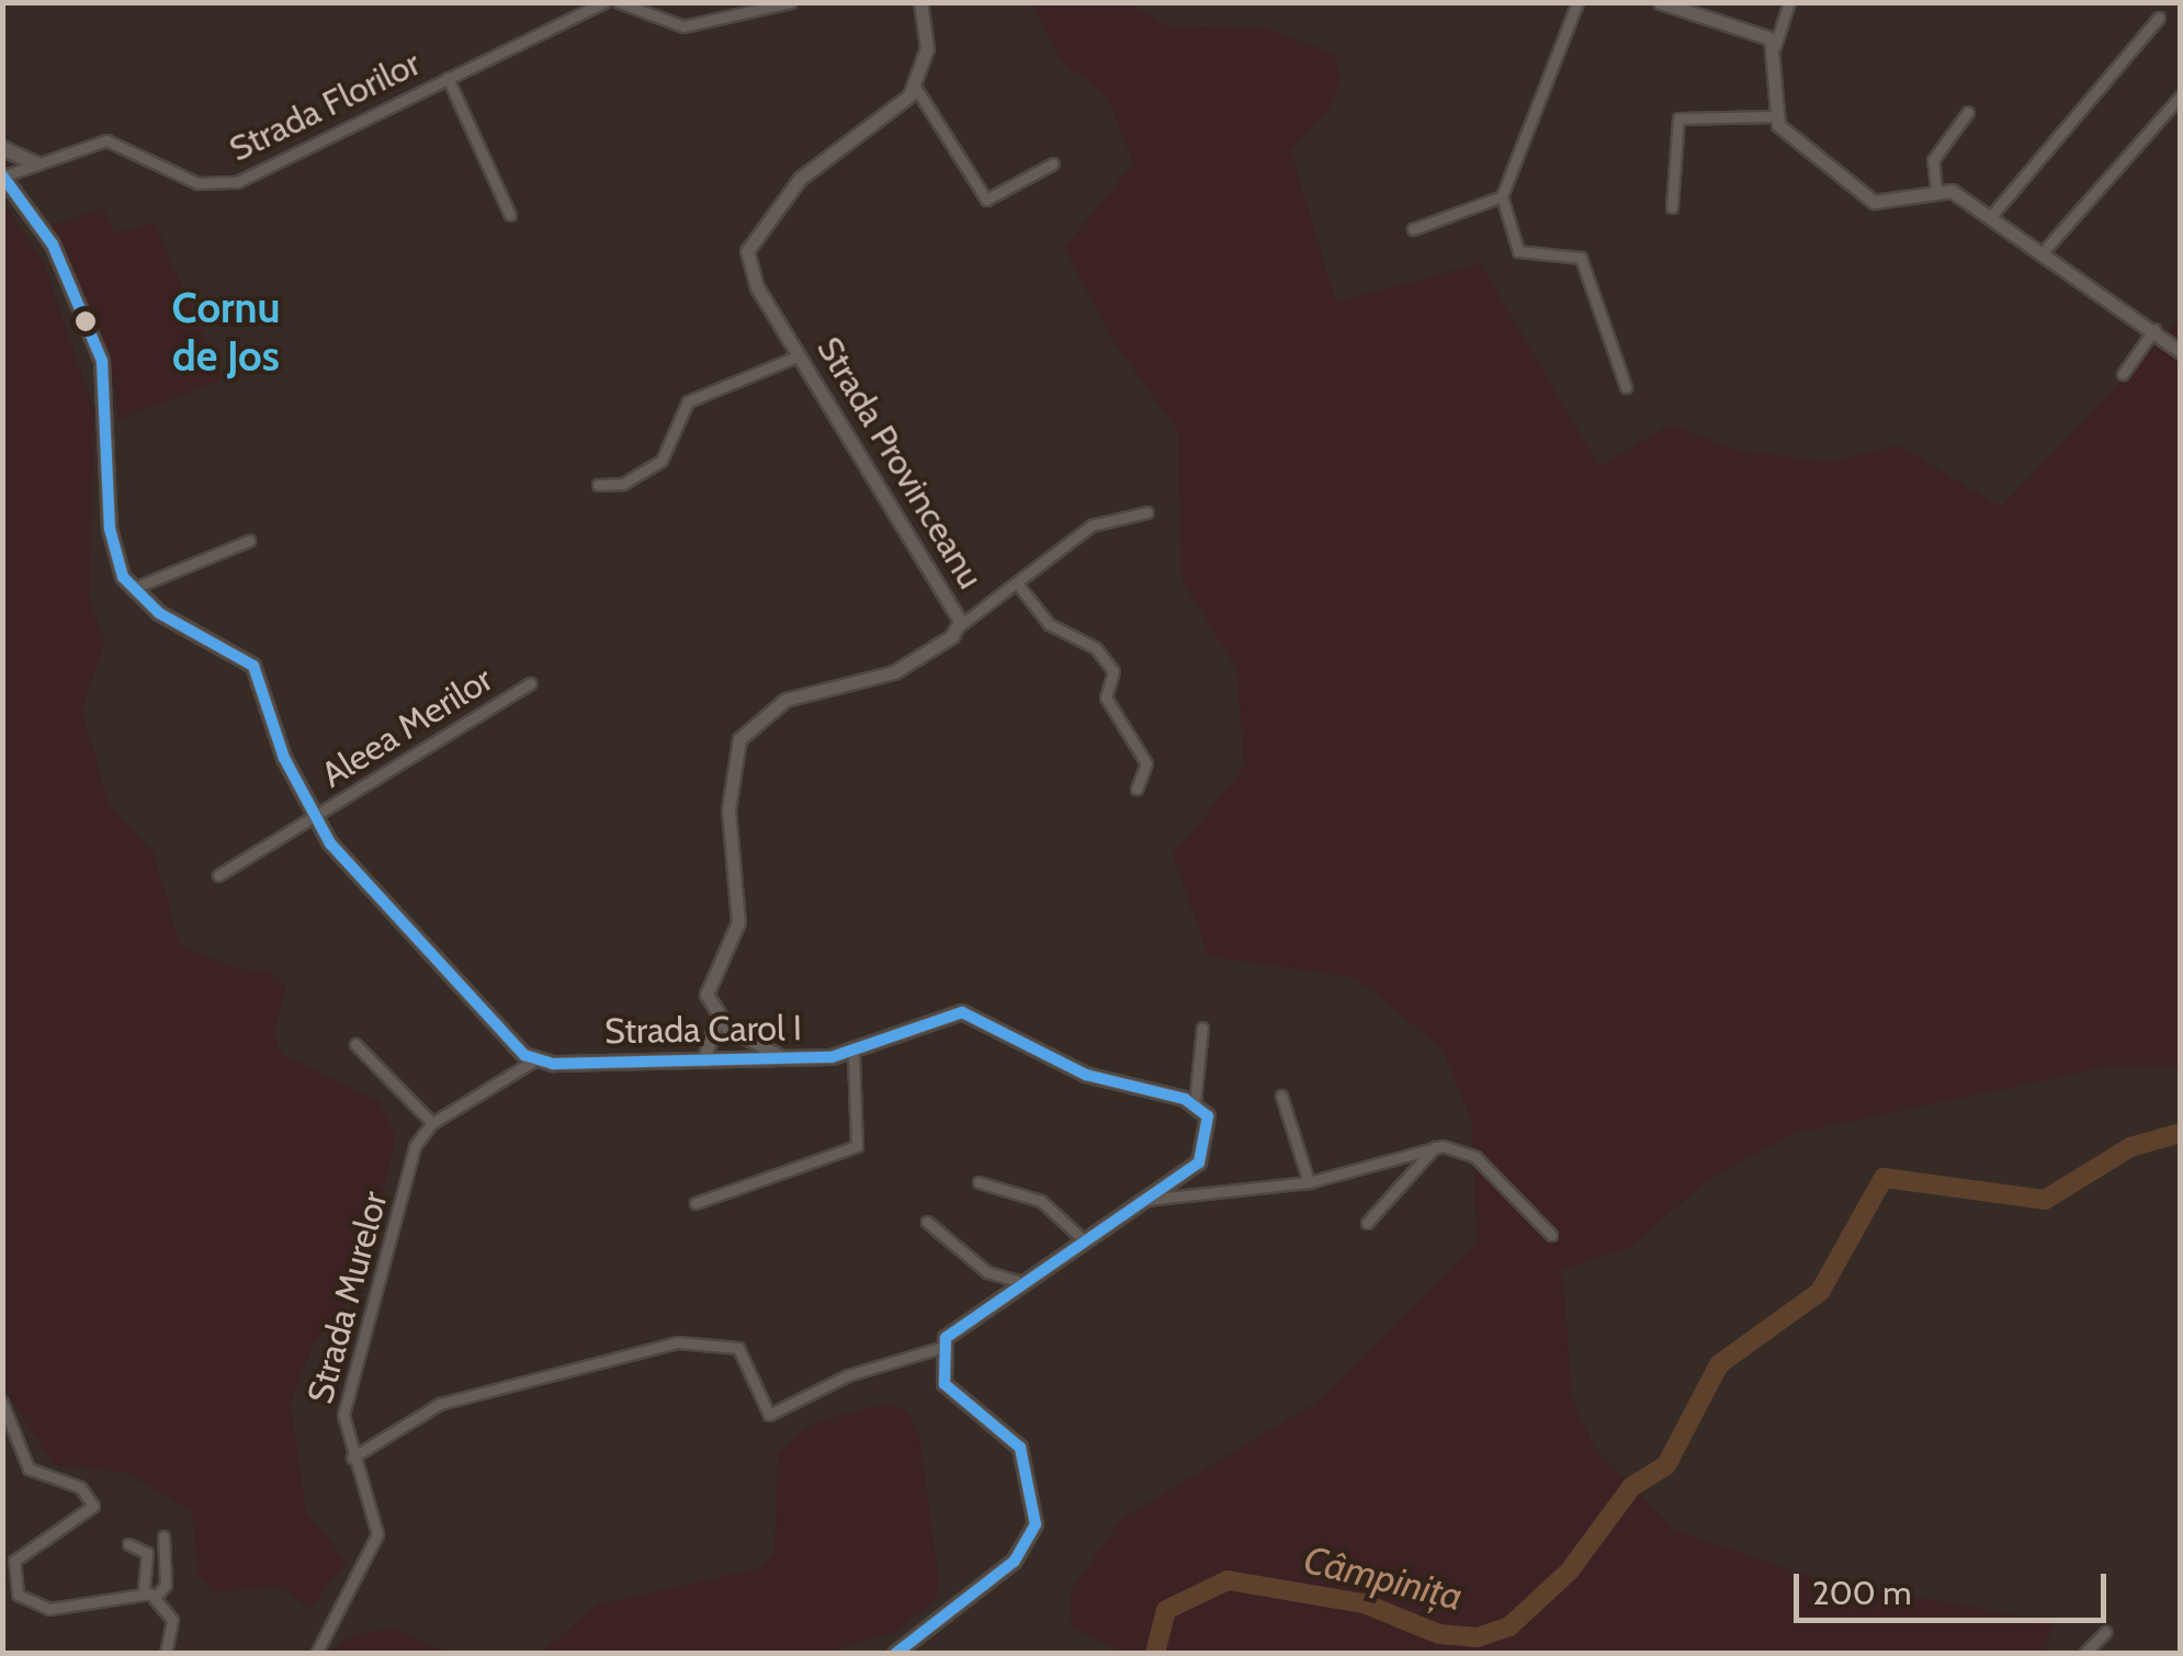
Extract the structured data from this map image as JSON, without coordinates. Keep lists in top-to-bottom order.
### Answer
{
  "streets": {
    "main road": ["Strada Carol I"],
    "street": [
      "Strada Florilor",
      "Strada Provinceanu",
      "Aleea Merilor",
      "Strada Murelor"
    ]
  },
  "crossings": [
    ["Strada Provinceanu", "Strada Carol I"]
  ],
  "districts": ["Cornu de Jos"],
  "water": ["Câmpinița"],
  "scale_bar": "200 m"
}
